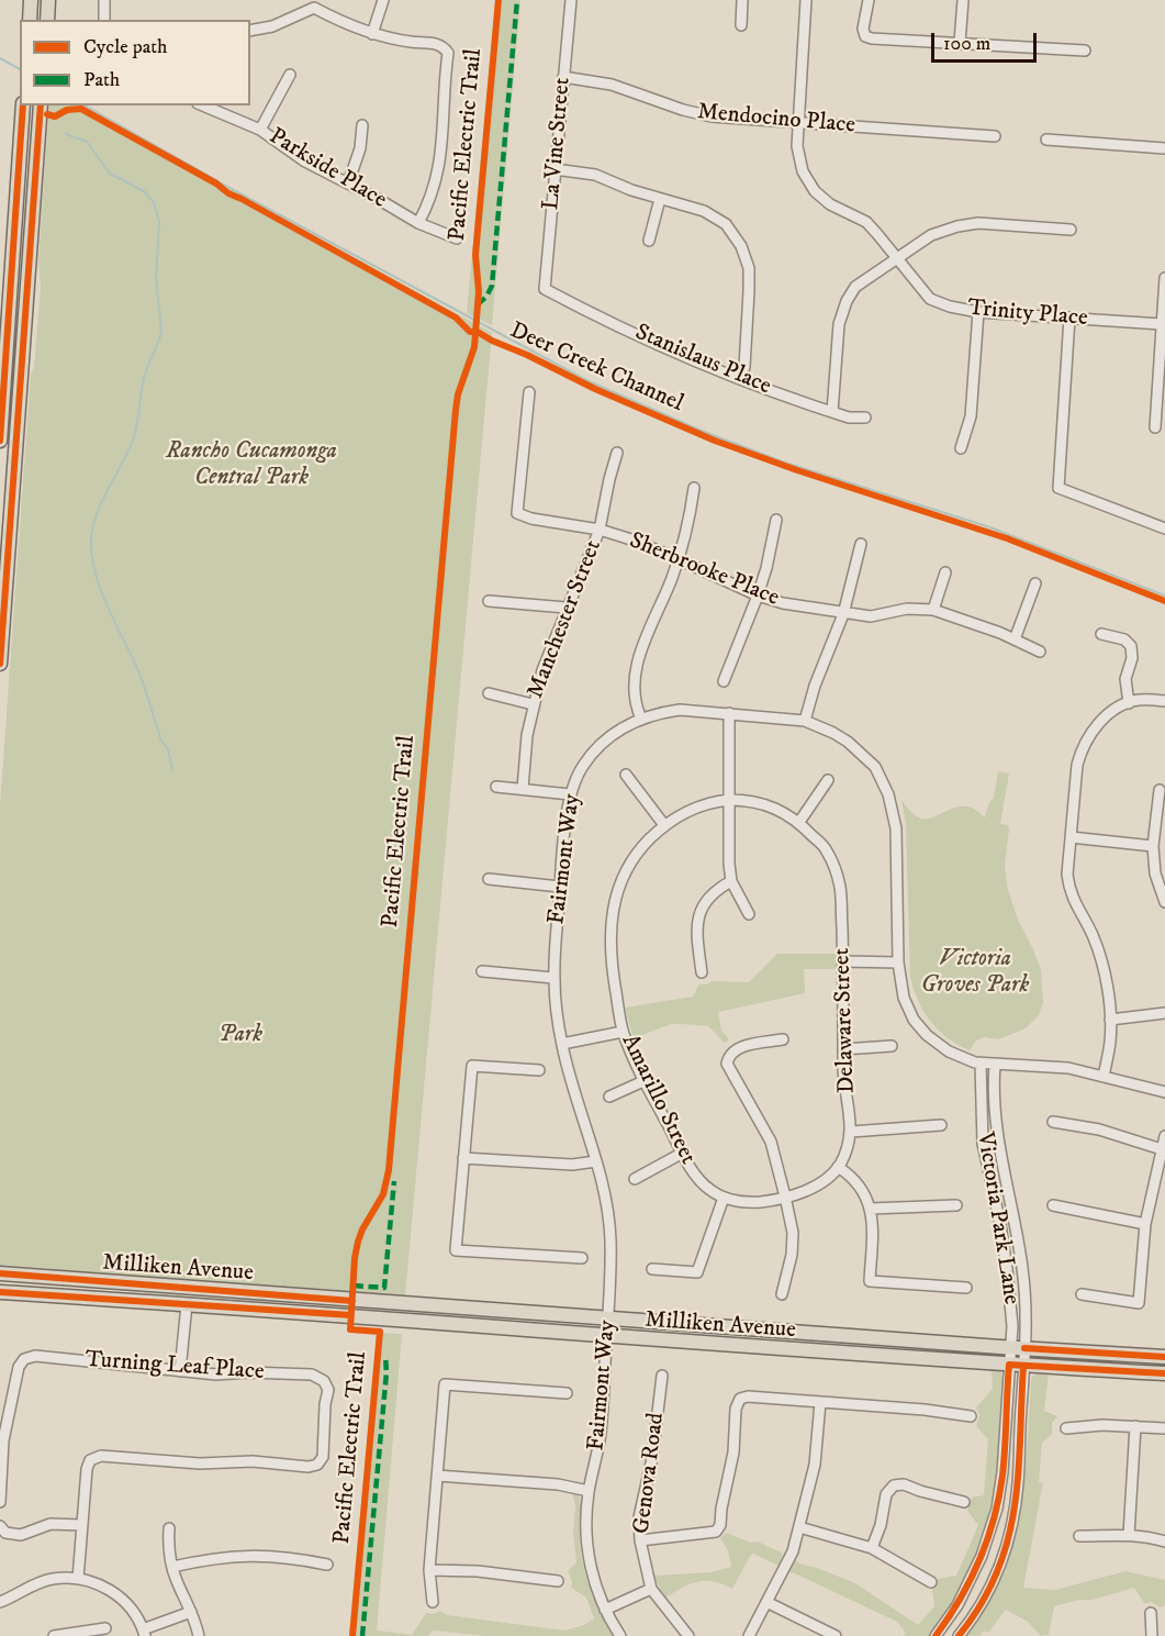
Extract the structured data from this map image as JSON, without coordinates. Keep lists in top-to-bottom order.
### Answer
{
  "streets": {
    "main road": ["Milliken Avenue"],
    "street": [
      "Mendocino Place",
      "La Vine Street",
      "Parkside Place",
      "Trinity Place",
      "Stanislaus Place",
      "Sherbrooke Place",
      "Manchester Street",
      "Fairmont Way",
      "Delaware Street",
      "Amarillo Street",
      "Victoria Park Lane",
      "Turning Leaf Place",
      "Genova Road"
    ],
    "cycle path": ["Pacific Electric Trail", "Deer Creek Channel"]
  },
  "crossings": [
    ["Mendocino Place", "La Vine Street"],
    ["Mendocino Place", "Trinity Place"],
    ["La Vine Street", "Stanislaus Place"],
    ["Sherbrooke Place", "Manchester Street"],
    ["Fairmont Way", "Victoria Park Lane"],
    ["Fairmont Way", "Milliken Avenue"],
    ["Delaware Street", "Amarillo Street"],
    ["Victoria Park Lane", "Milliken Avenue"]
  ],
  "parks": ["Rancho Cucamonga Central Park", "Victoria Groves Park", "Park"],
  "legend": ["Cycle path", "Path"],
  "scale_bar": "100 m"
}
